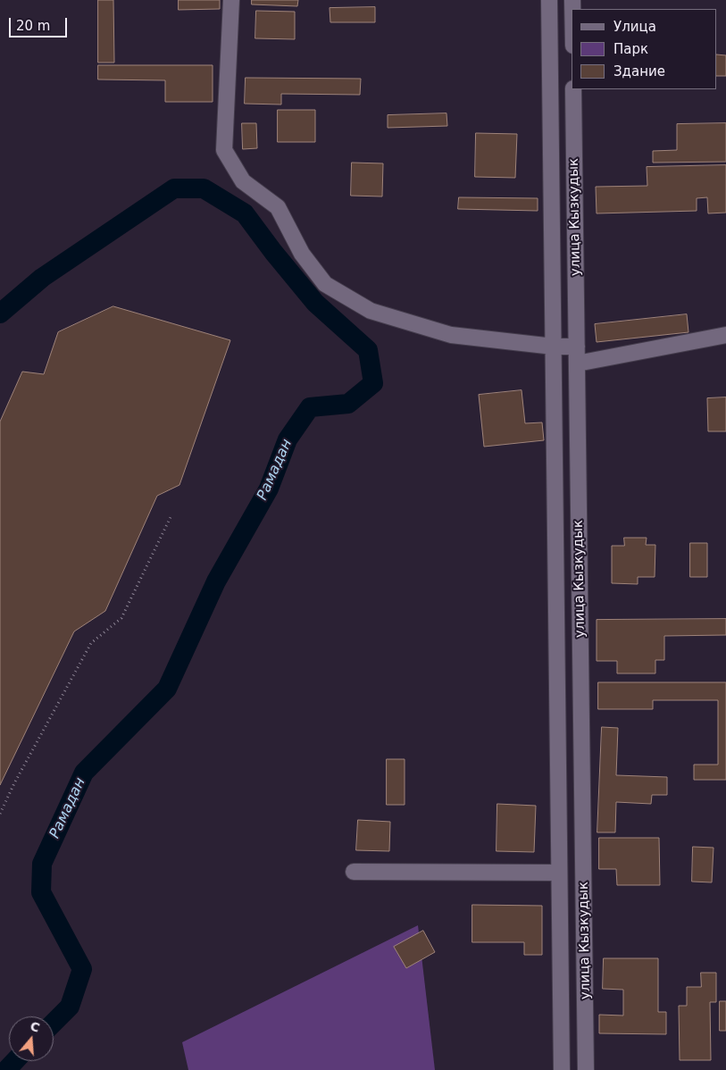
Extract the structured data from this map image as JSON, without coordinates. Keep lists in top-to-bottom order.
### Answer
{
  "streets": {
    "street": ["улица Кызкудык"]
  },
  "water": ["Рамадан"],
  "legend": ["Улица", "Парк", "Здание"],
  "scale_bar": "20 m",
  "north": "top"
}
